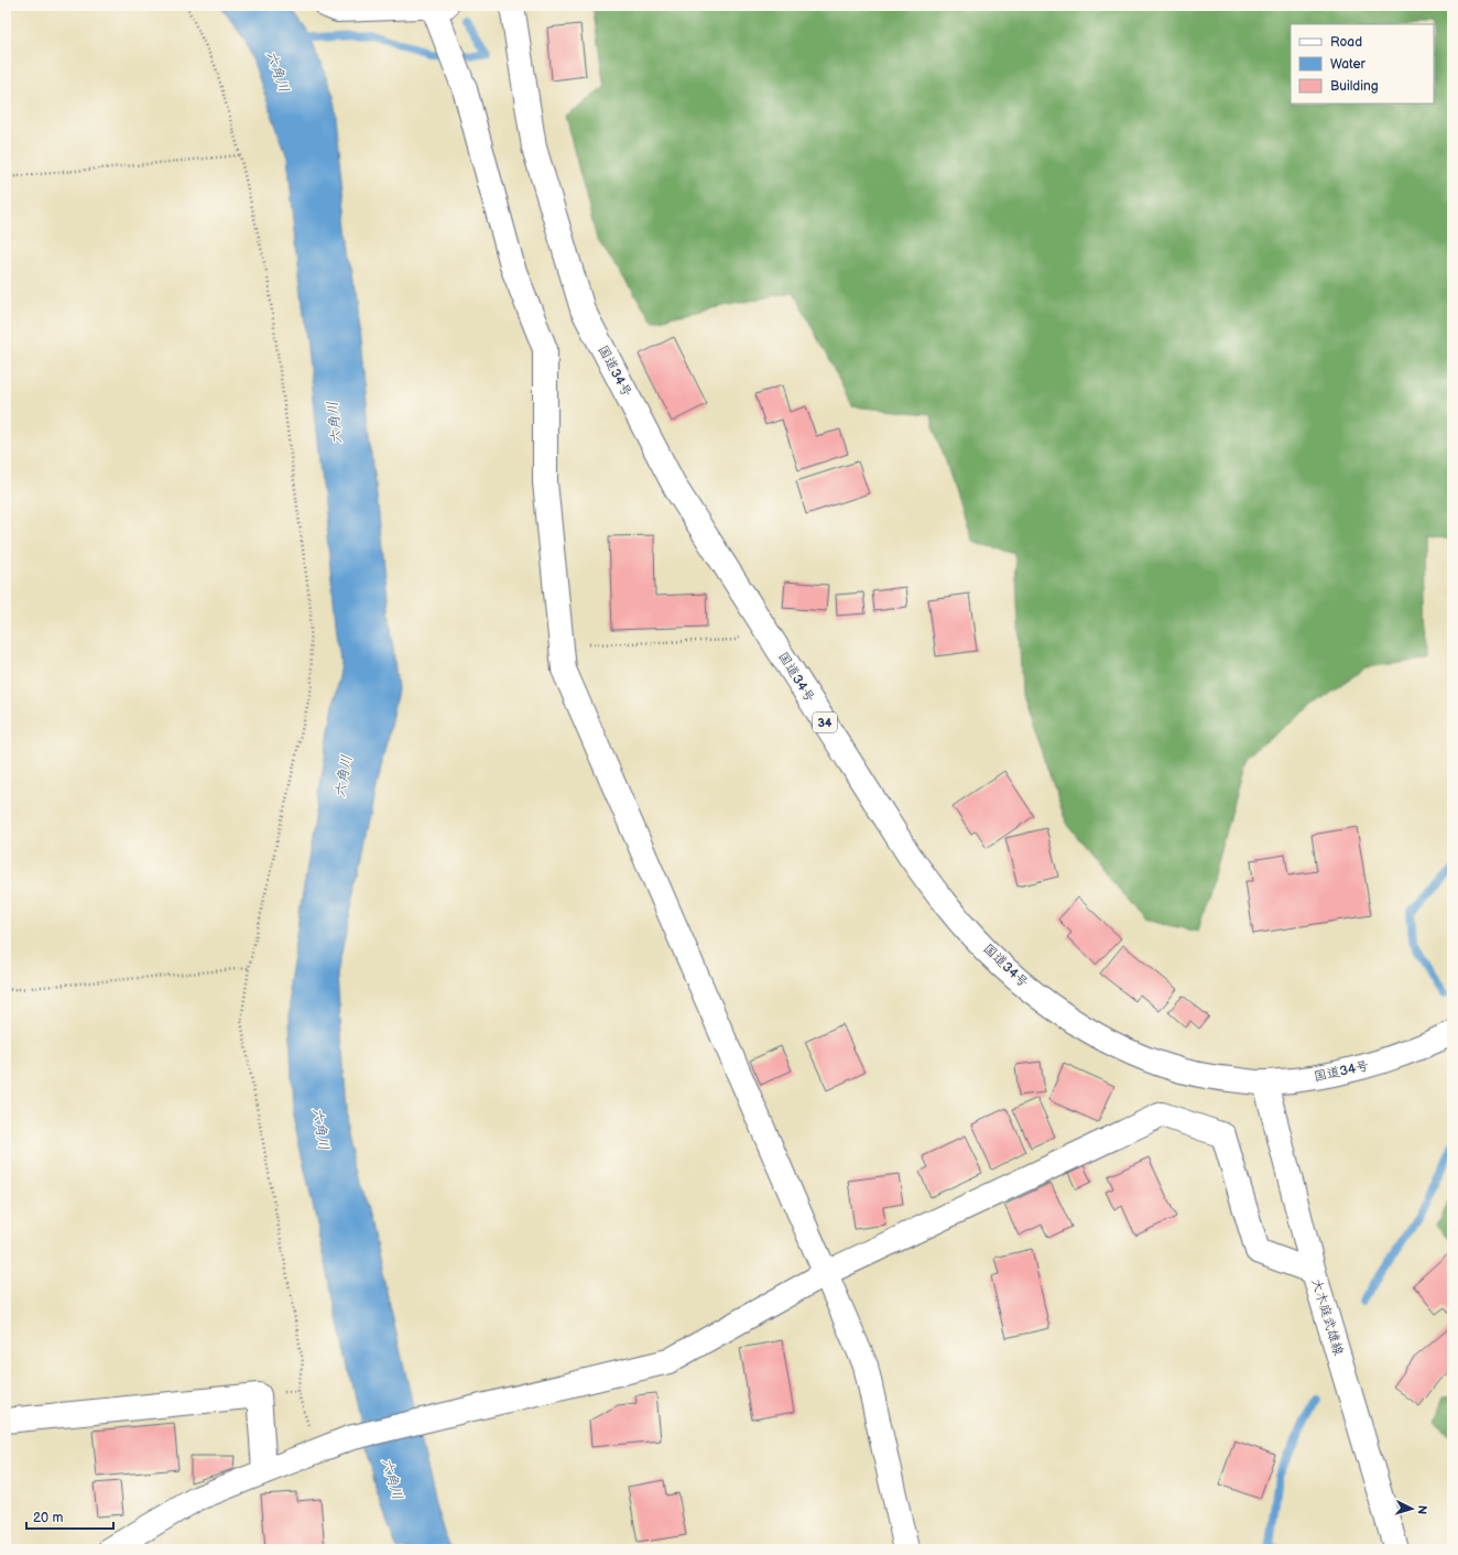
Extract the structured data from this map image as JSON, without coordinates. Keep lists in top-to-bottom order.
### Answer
{
  "streets": {
    "main road": ["国道34号", "34", "大木庭武雄線"]
  },
  "crossings": [
    ["国道34号", "大木庭武雄線"]
  ],
  "water": ["六角川"],
  "legend": ["Road", "Water", "Building"],
  "scale_bar": "20 m",
  "north": "right"
}
